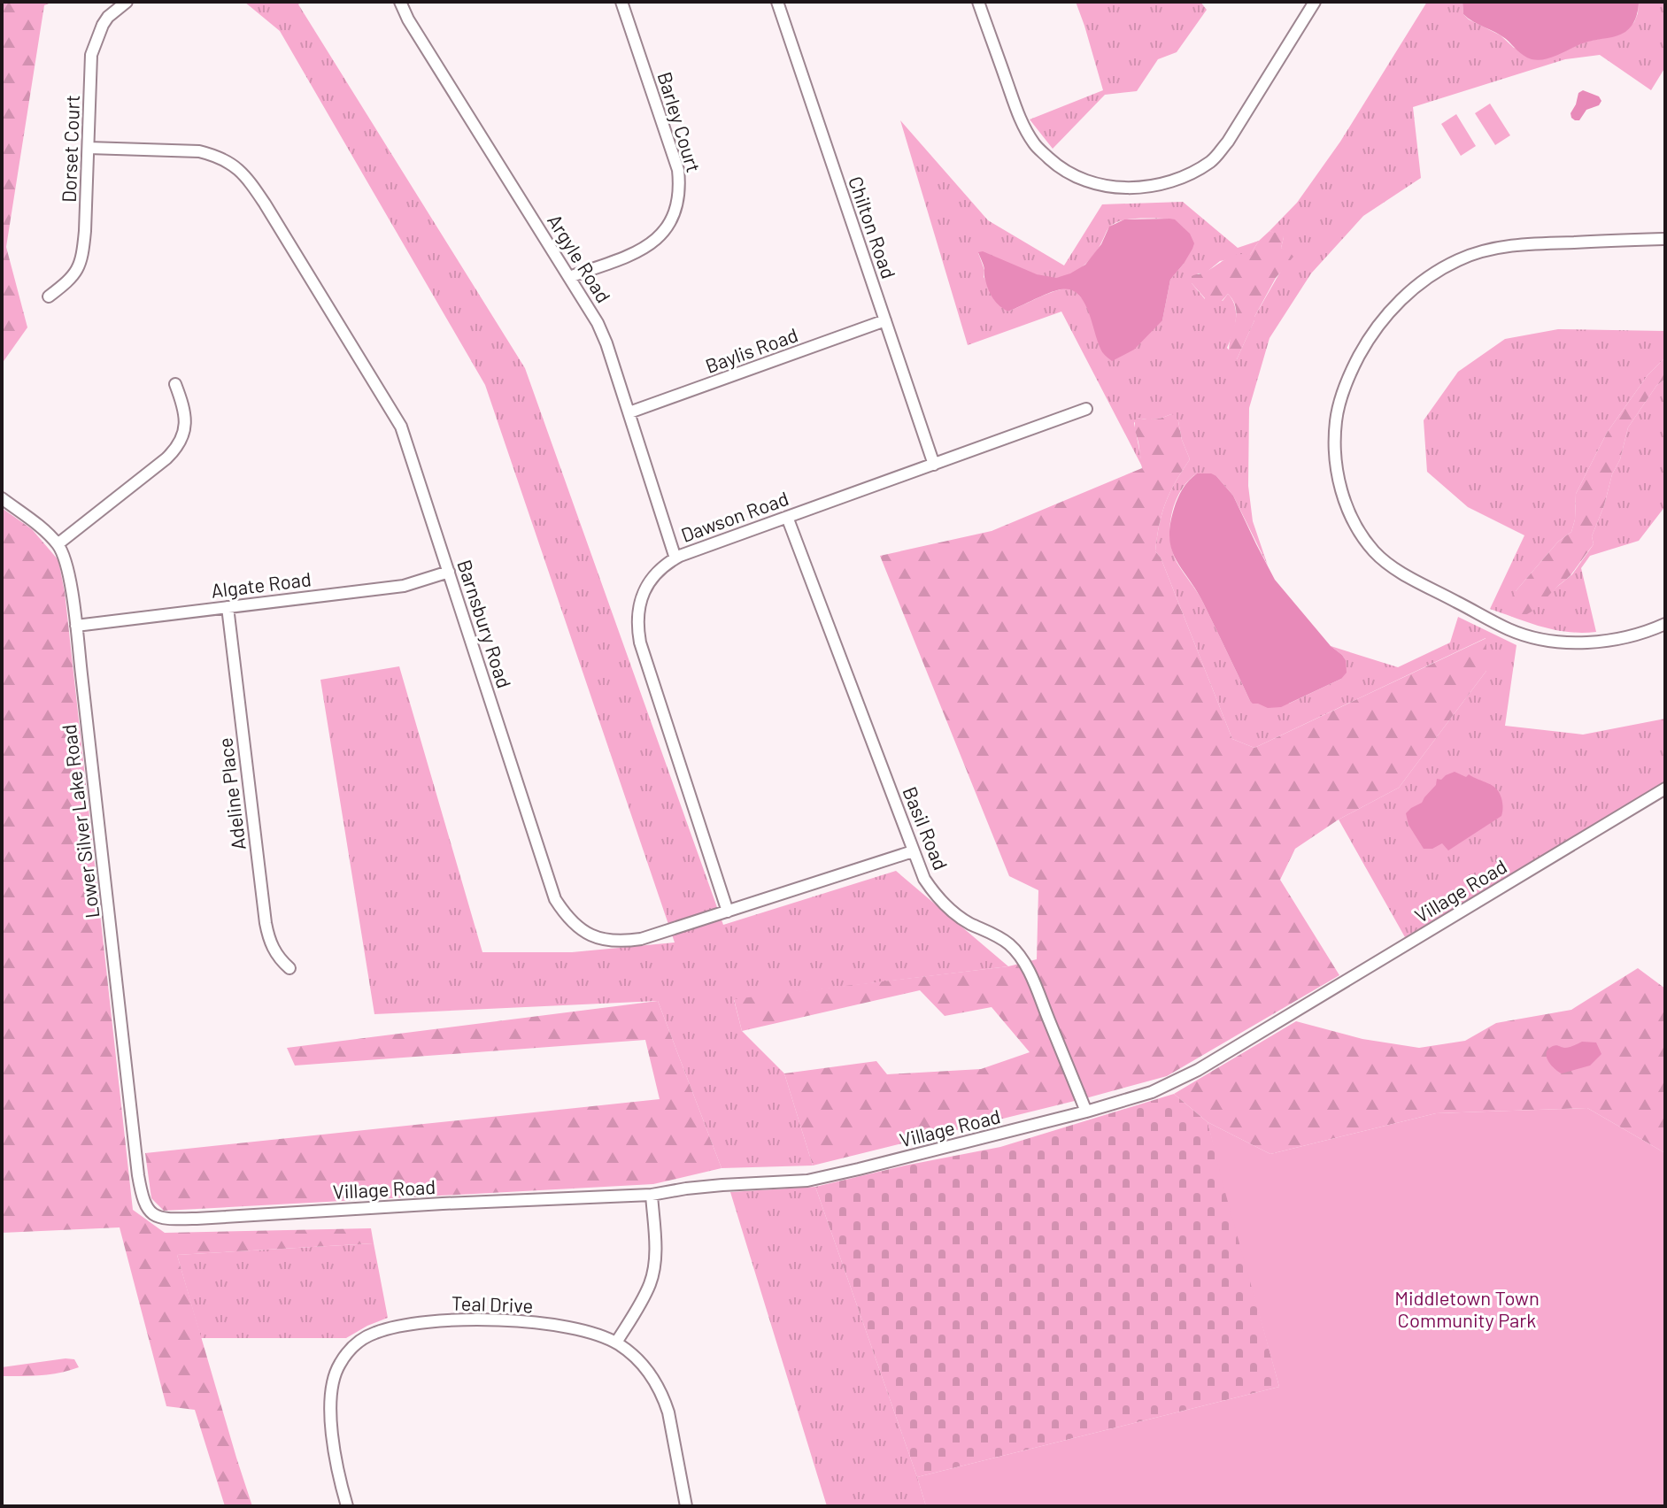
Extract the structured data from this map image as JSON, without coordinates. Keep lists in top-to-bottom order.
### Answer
{
  "streets": {
    "street": [
      "Barley Court",
      "Dorset Court",
      "Chilton Road",
      "Argyle Road",
      "Baylis Road",
      "Dawson Road",
      "Algate Road",
      "Barnsbury Road",
      "Adeline Place",
      "Lower Silver Lake Road",
      "Basil Road",
      "Village Road",
      "Teal Drive"
    ]
  },
  "crossings": [
    ["Barley Court", "Argyle Road"],
    ["Dorset Court", "Barnsbury Road"],
    ["Chilton Road", "Baylis Road"],
    ["Chilton Road", "Dawson Road"],
    ["Argyle Road", "Baylis Road"],
    ["Argyle Road", "Dawson Road"],
    ["Dawson Road", "Barnsbury Road"],
    ["Dawson Road", "Basil Road"],
    ["Algate Road", "Barnsbury Road"],
    ["Algate Road", "Adeline Place"],
    ["Algate Road", "Lower Silver Lake Road"],
    ["Barnsbury Road", "Basil Road"],
    ["Lower Silver Lake Road", "Village Road"],
    ["Basil Road", "Village Road"]
  ],
  "parks": ["Middletown Town Community Park"]
}
